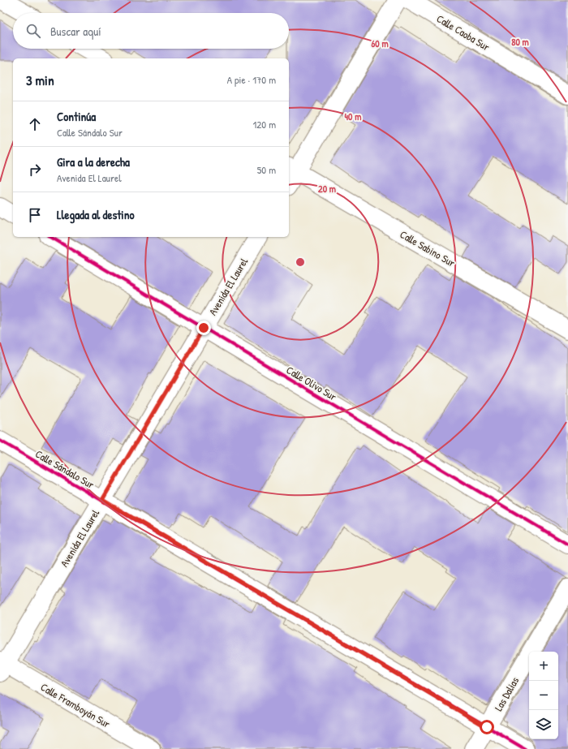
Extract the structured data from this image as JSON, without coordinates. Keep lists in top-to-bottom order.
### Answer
{
  "streets": {
    "street": [
      "Calle Caoba Sur",
      "Calle Sabino Sur",
      "Avenida El Laurel",
      "Calle Olivo Sur",
      "Calle Sándalo Sur",
      "Las Dalias",
      "Calle Framboyán Sur"
    ]
  },
  "crossings": [
    ["Avenida El Laurel", "Calle Olivo Sur"],
    ["Avenida El Laurel", "Calle Sándalo Sur"],
    ["Avenida El Laurel", "Calle Framboyán Sur"],
    ["Calle Sándalo Sur", "Las Dalias"]
  ],
  "page": {
    "search": "Buscar aquí",
    "heading": ["3 min", "A pie · 170 m"],
    "list": [
      ["Continúa", "Calle Sándalo Sur", "120 m"],
      ["Gira a la derecha", "Avenida El Laurel", "50 m"],
      "Llegada al destino"
    ],
    "map_buttons": ["+", "−"]
  },
  "rings": [
    "80 m",
    "60 m",
    "40 m",
    "20 m"
  ]
}
